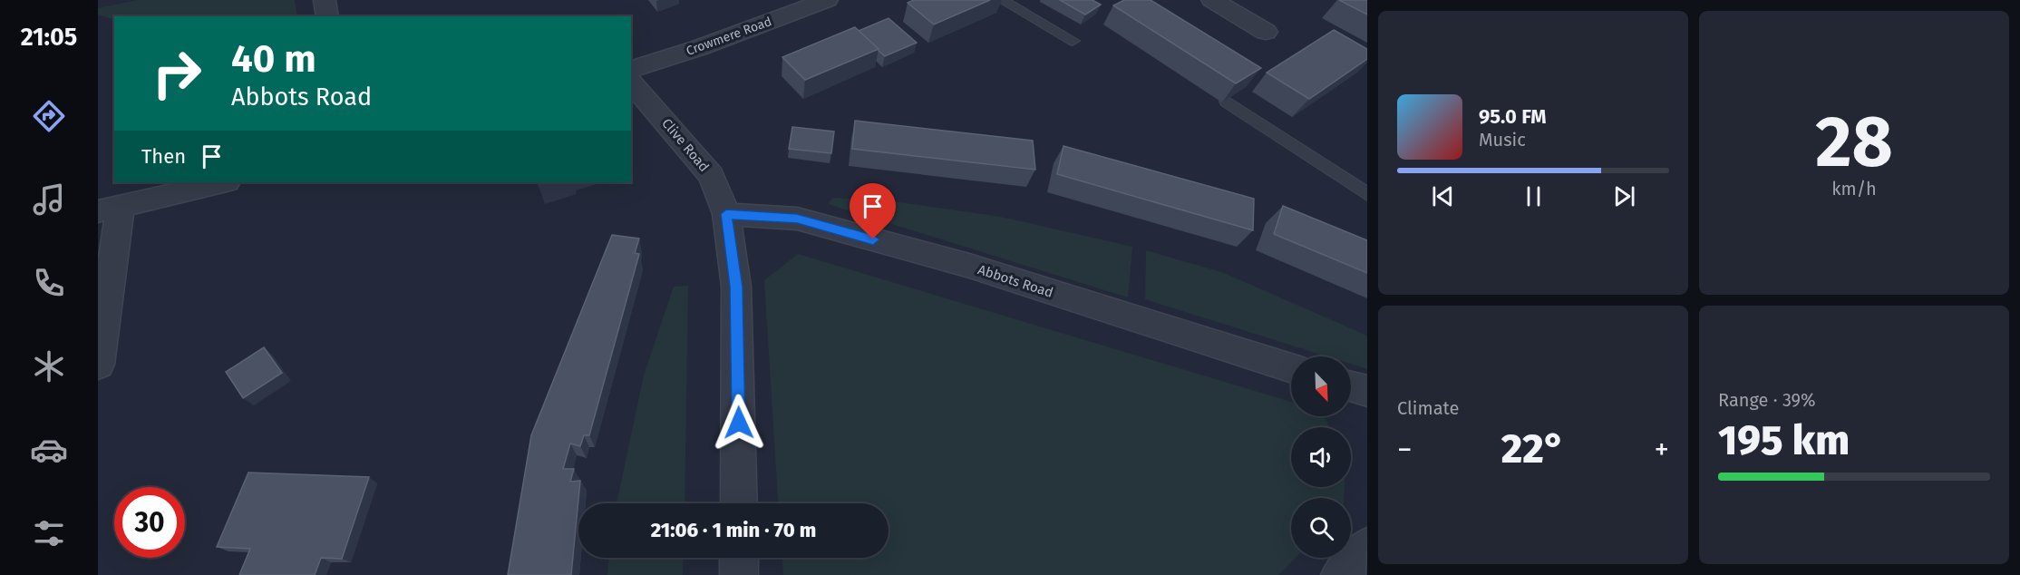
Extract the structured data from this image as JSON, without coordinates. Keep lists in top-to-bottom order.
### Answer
{
  "streets": {
    "street": ["Crowmere Road", "Clive Road", "Abbots Road"]
  },
  "crossings": [
    ["Clive Road", "Abbots Road"]
  ],
  "north": "bottom right",
  "page": {
    "tabs": "21:05",
    "tile": [
      ["28", "km/h"],
      "Climate",
      ["Range · 39%", "195 km"]
    ],
    "turn": ["40 m", "Abbots Road"],
    "song": ["95.0 FM", "Music"],
    "then": "Then",
    "heat": ["−", "22°", "+"],
    "limit": "30",
    "trip": "21:06 · 1 min · 70 m"
  }
}
